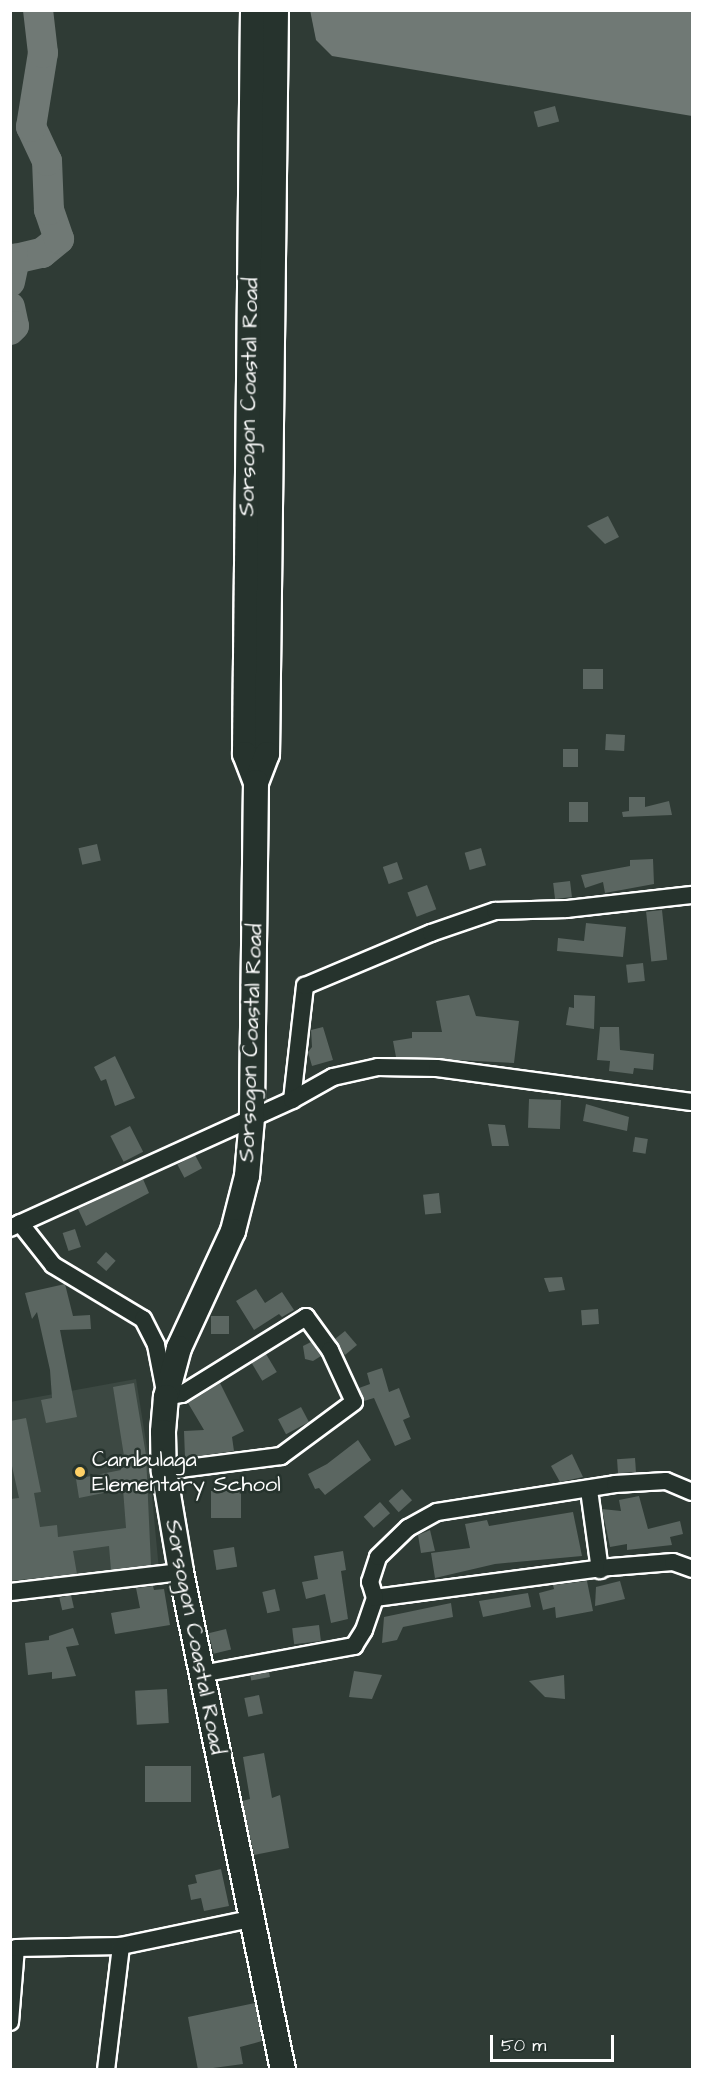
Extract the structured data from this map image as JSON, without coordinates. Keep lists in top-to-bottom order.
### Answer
{
  "streets": {
    "highway": ["Sorsogon Coastal Road"]
  },
  "places": ["Cambulaga Elementary School"],
  "scale_bar": "50 m"
}
